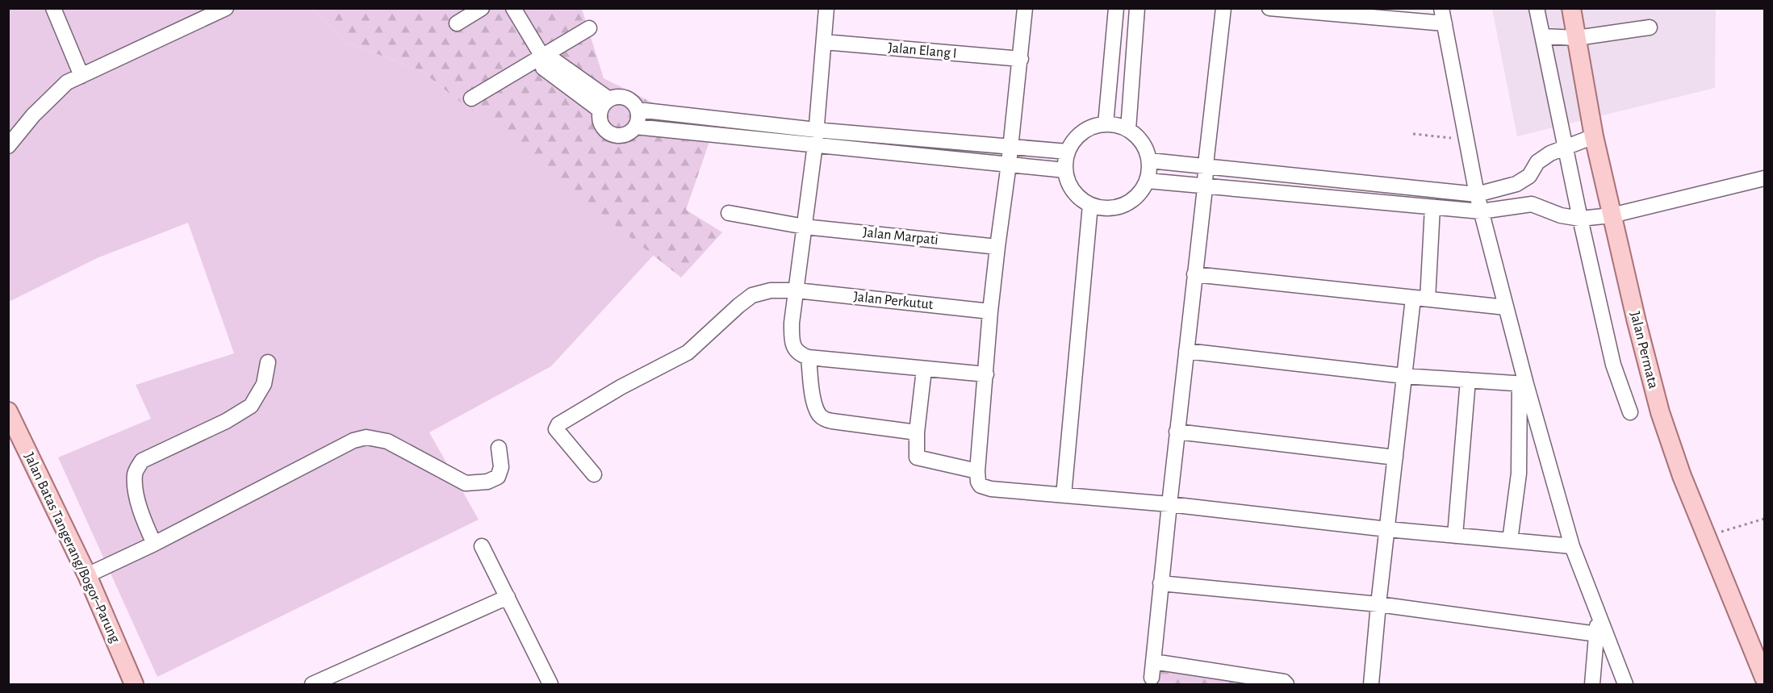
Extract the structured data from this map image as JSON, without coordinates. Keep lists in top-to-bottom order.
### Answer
{
  "streets": {
    "main road": ["Jalan Permata", "Jalan Batas Tangerang/Bogor–Parung"],
    "street": ["Jalan Elang I", "Jalan Marpati", "Jalan Perkutut"]
  }
}
